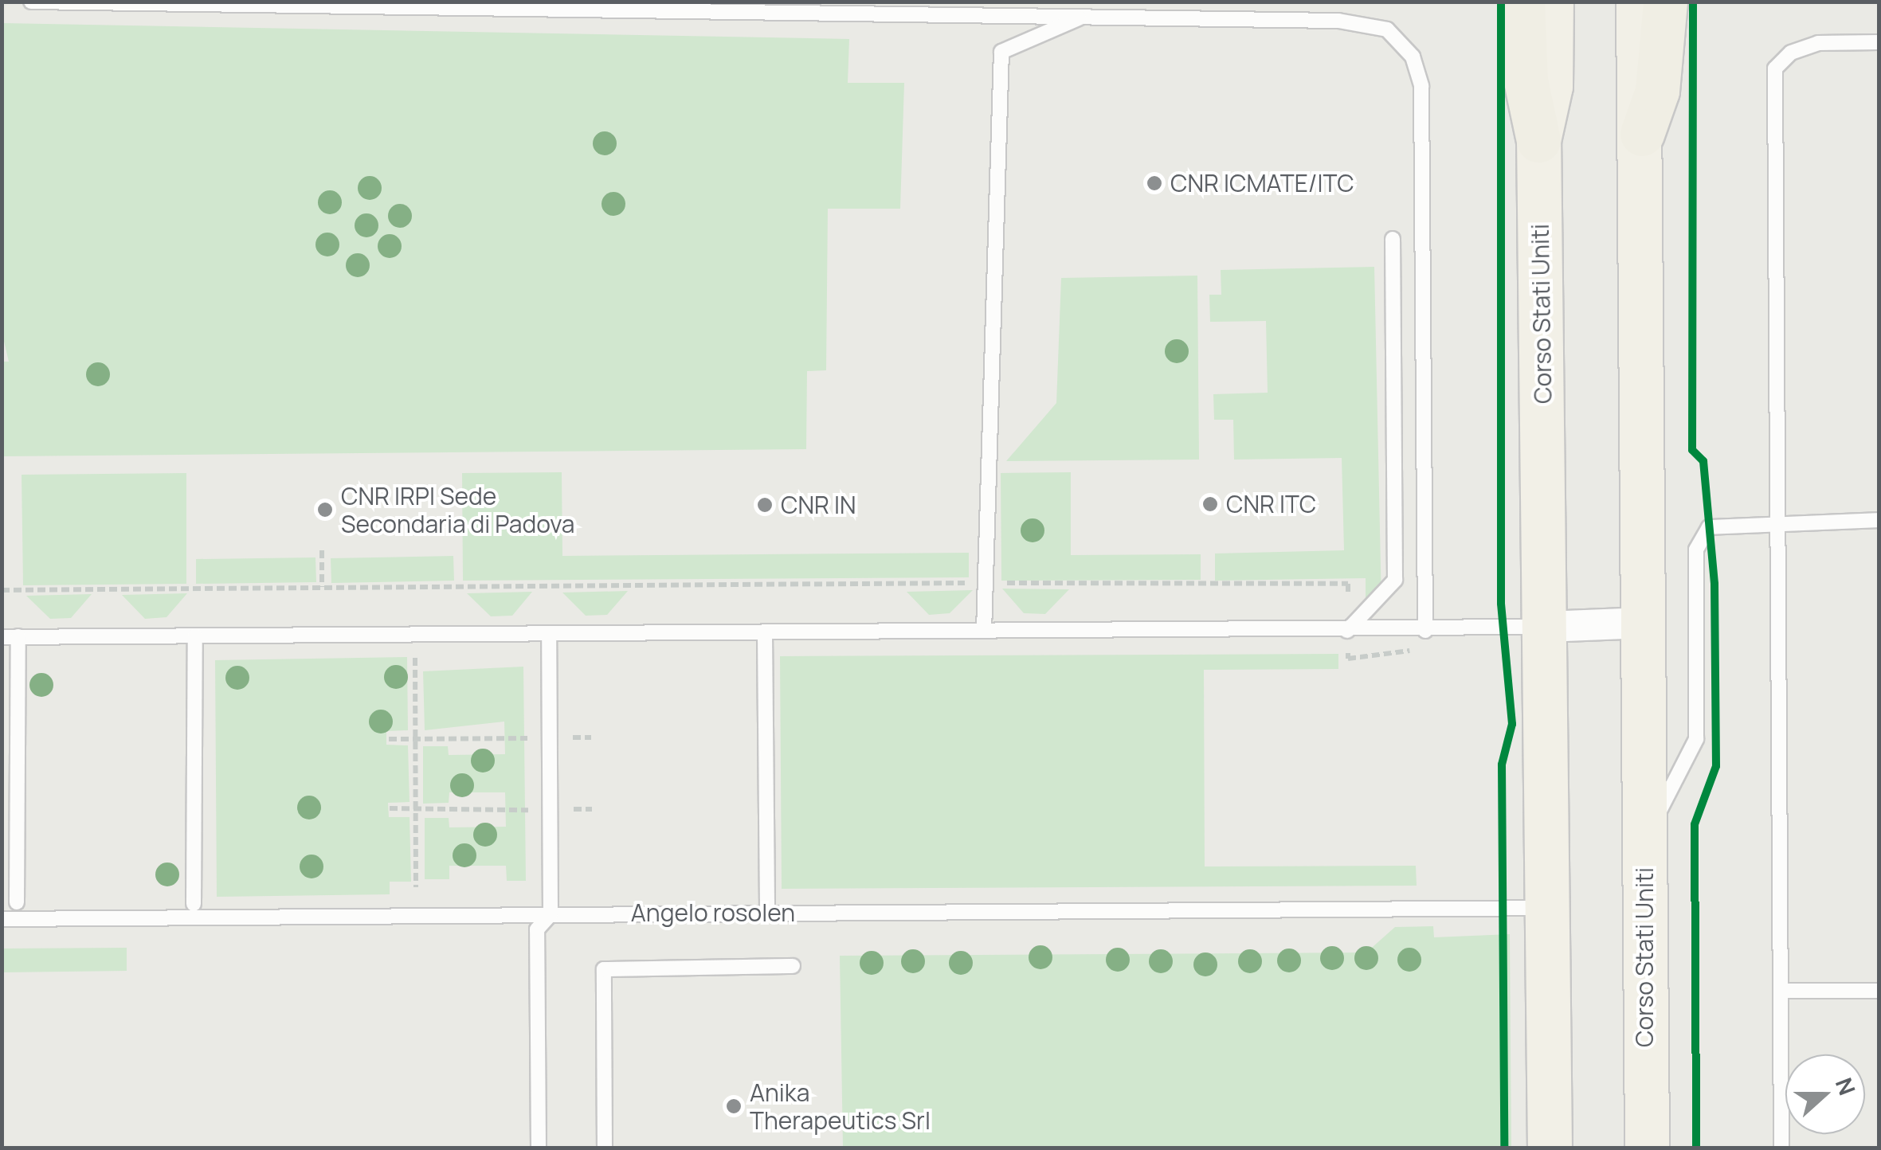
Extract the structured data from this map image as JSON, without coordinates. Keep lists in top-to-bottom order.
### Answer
{
  "streets": {
    "main road": ["Corso Stati Uniti"],
    "lane": ["Angelo rosolen"]
  },
  "crossings": [
    ["Corso Stati Uniti", "Angelo rosolen"]
  ],
  "places": [
    "CNR ICMATE/ITC",
    "CNR ITC",
    "CNR IN",
    "CNR IRPI Sede Secondaria di Padova",
    "Anika Therapeutics Srl"
  ],
  "north": "right"
}
